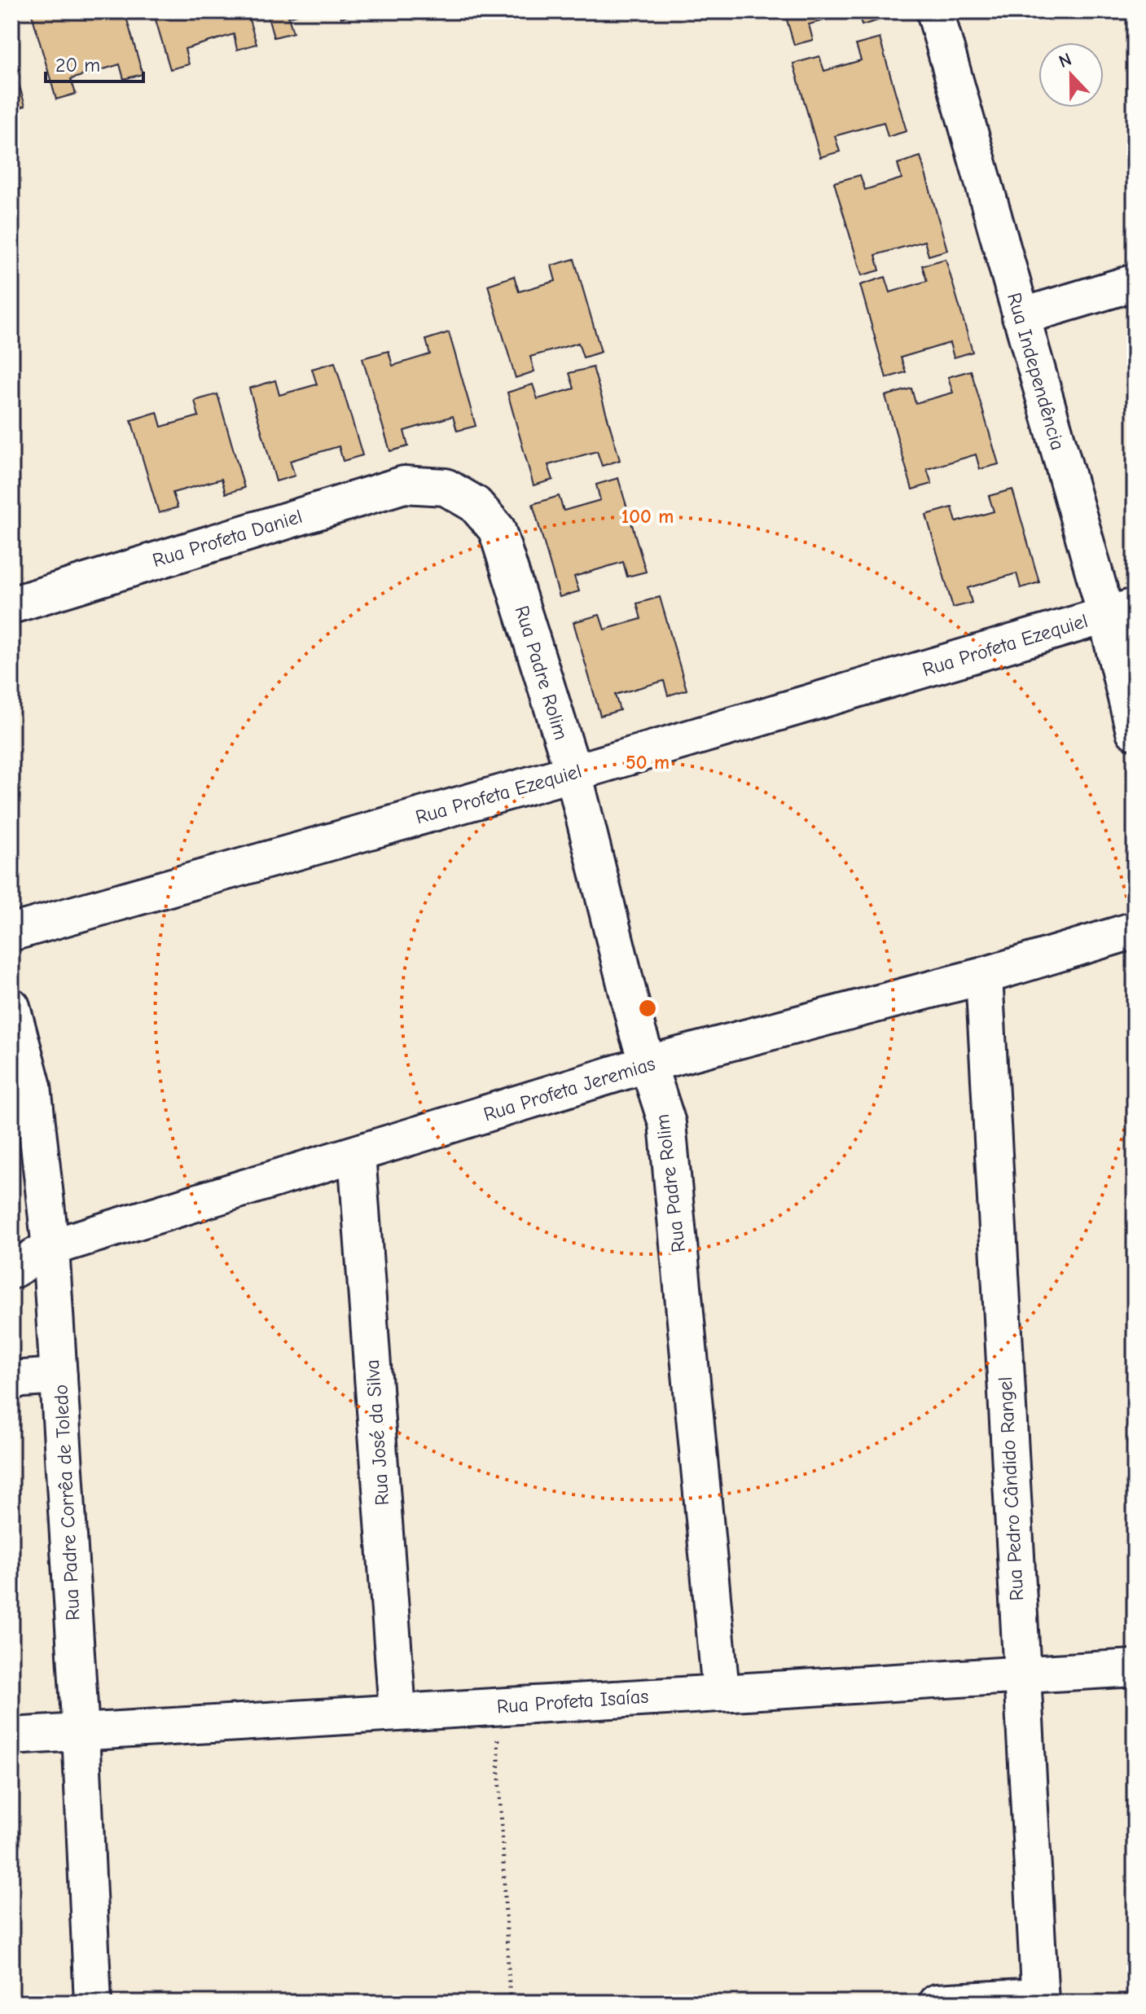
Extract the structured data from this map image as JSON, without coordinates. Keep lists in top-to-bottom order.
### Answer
{
  "streets": {
    "street": [
      "Rua Independência",
      "Rua Profeta Daniel",
      "Rua Profeta Ezequiel",
      "Rua Padre Rolim",
      "Rua Profeta Jeremias",
      "Rua José da Silva",
      "Rua Pedro Cândido Rangel",
      "Rua Padre Corrêa de Toledo",
      "Rua Profeta Isaías"
    ]
  },
  "crossings": [
    ["Rua Independência", "Rua Profeta Ezequiel"],
    ["Rua Profeta Daniel", "Rua Padre Rolim"],
    ["Rua Profeta Ezequiel", "Rua Padre Rolim"],
    ["Rua Padre Rolim", "Rua Profeta Jeremias"],
    ["Rua Padre Rolim", "Rua Profeta Isaías"],
    ["Rua Profeta Jeremias", "Rua José da Silva"],
    ["Rua Profeta Jeremias", "Rua Pedro Cândido Rangel"],
    ["Rua Profeta Jeremias", "Rua Padre Corrêa de Toledo"],
    ["Rua José da Silva", "Rua Profeta Isaías"],
    ["Rua Pedro Cândido Rangel", "Rua Profeta Isaías"],
    ["Rua Padre Corrêa de Toledo", "Rua Profeta Isaías"]
  ],
  "scale_bar": "20 m",
  "north": "top",
  "rings": ["100 m", "50 m"]
}
